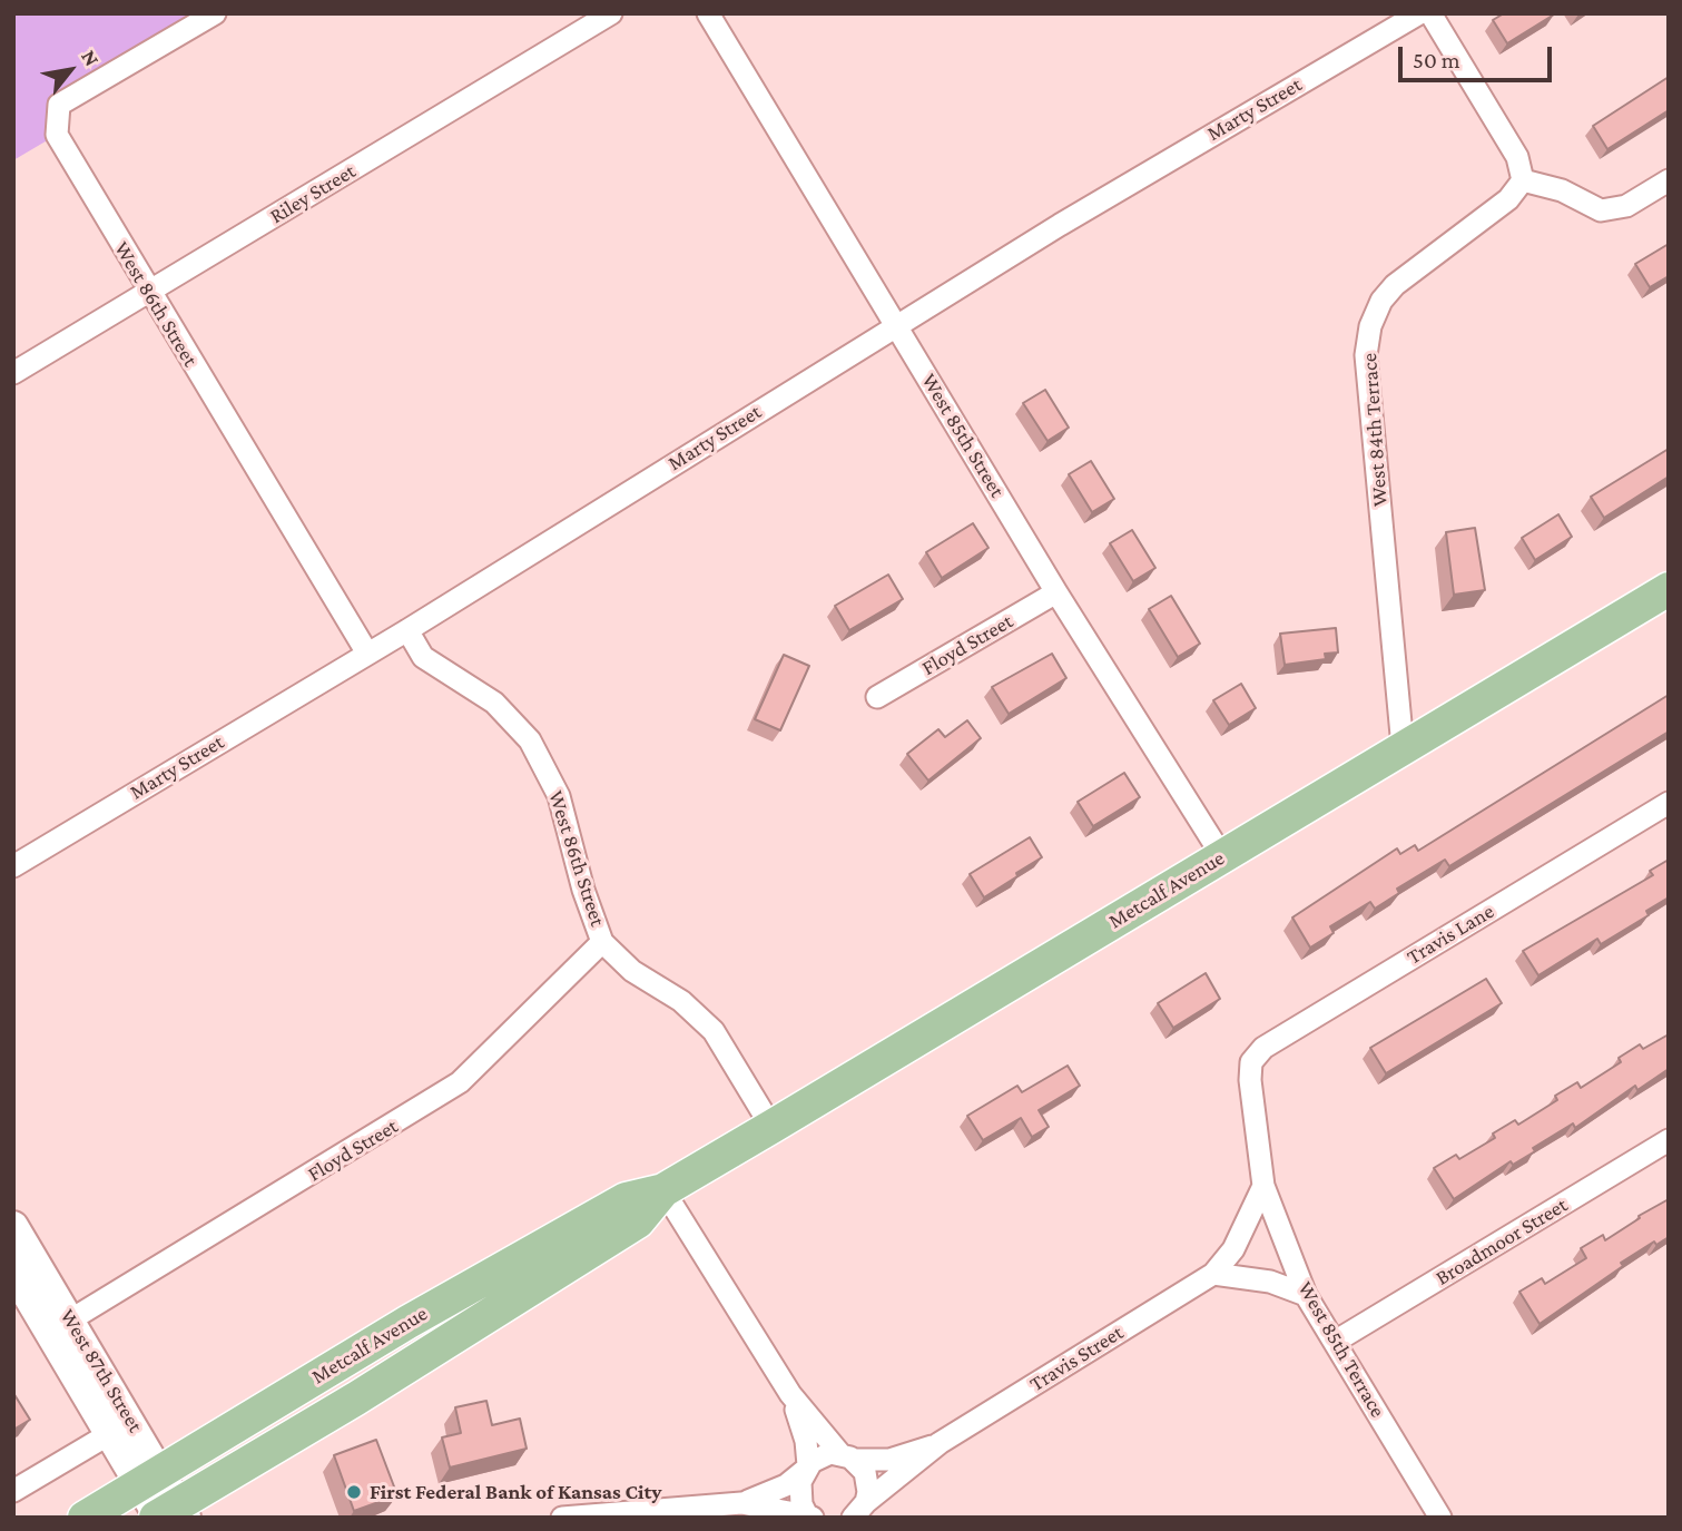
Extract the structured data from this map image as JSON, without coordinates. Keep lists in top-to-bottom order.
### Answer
{
  "streets": {
    "main road": ["Metcalf Avenue"],
    "street": [
      "Marty Street",
      "Riley Street",
      "West 86th Street",
      "West 84th Terrace",
      "West 85th Street",
      "Floyd Street",
      "Travis Lane",
      "Broadmoor Street",
      "West 85th Terrace",
      "Travis Street",
      "West 87th Street"
    ]
  },
  "crossings": [
    ["Marty Street", "West 86th Street"],
    ["Marty Street", "West 85th Street"],
    ["Riley Street", "West 86th Street"],
    ["West 86th Street", "Floyd Street"],
    ["West 86th Street", "Metcalf Avenue"],
    ["West 84th Terrace", "Metcalf Avenue"],
    ["West 85th Street", "Floyd Street"],
    ["West 85th Street", "Metcalf Avenue"],
    ["Floyd Street", "West 87th Street"],
    ["Metcalf Avenue", "West 87th Street"],
    ["Travis Lane", "West 85th Terrace"],
    ["Broadmoor Street", "West 85th Terrace"],
    ["West 85th Terrace", "Travis Street"]
  ],
  "places": ["First Federal Bank of Kansas City"],
  "scale_bar": "50 m",
  "north": "top right"
}
